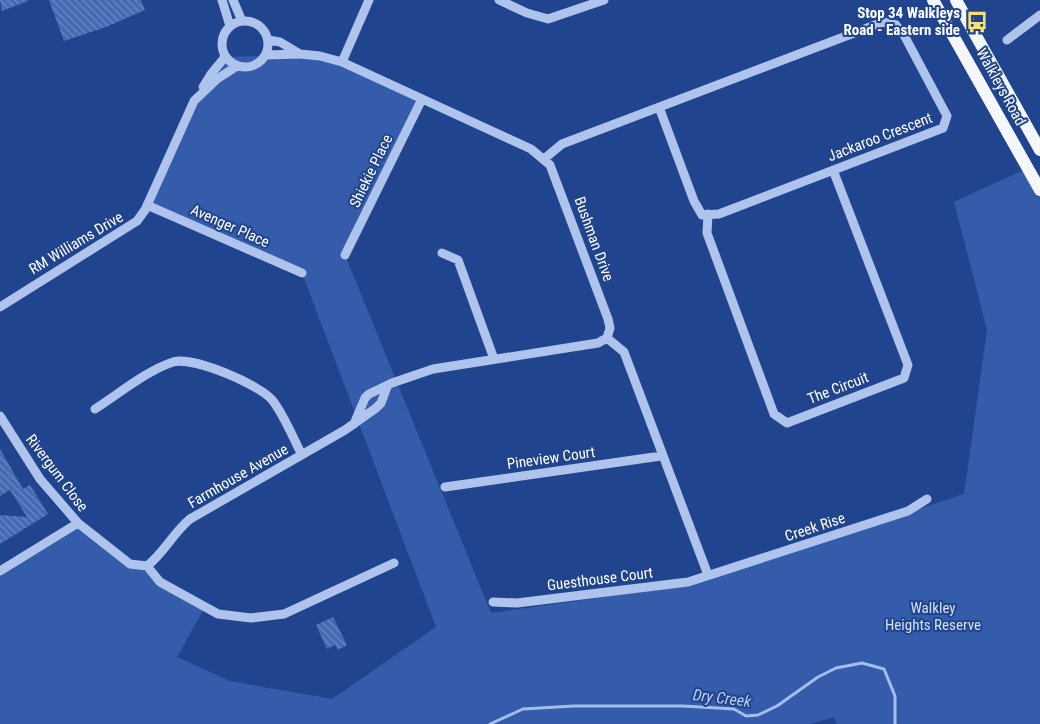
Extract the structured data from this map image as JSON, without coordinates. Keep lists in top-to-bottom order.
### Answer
{
  "streets": {
    "main road": ["Walkleys Road"],
    "street": [
      "Jackaroo Crescent",
      "Shiekie Place",
      "Avenger Place",
      "Bushman Drive",
      "RM Williams Drive",
      "The Circuit",
      "Pineview Court",
      "Rivergum Close",
      "Farmhouse Avenue",
      "Creek Rise",
      "Guesthouse Court"
    ]
  },
  "crossings": [
    ["Jackaroo Crescent", "Bushman Drive"],
    ["Jackaroo Crescent", "The Circuit"],
    ["Shiekie Place", "Bushman Drive"],
    ["Avenger Place", "RM Williams Drive"],
    ["Bushman Drive", "RM Williams Drive"],
    ["Rivergum Close", "Farmhouse Avenue"],
    ["Creek Rise", "Guesthouse Court"]
  ],
  "water": ["Dry Creek"],
  "parks": ["Walkley Heights Reserve"],
  "places": {
    "bus stop": ["Stop 34 Walkleys Road - Eastern side"]
  }
}
